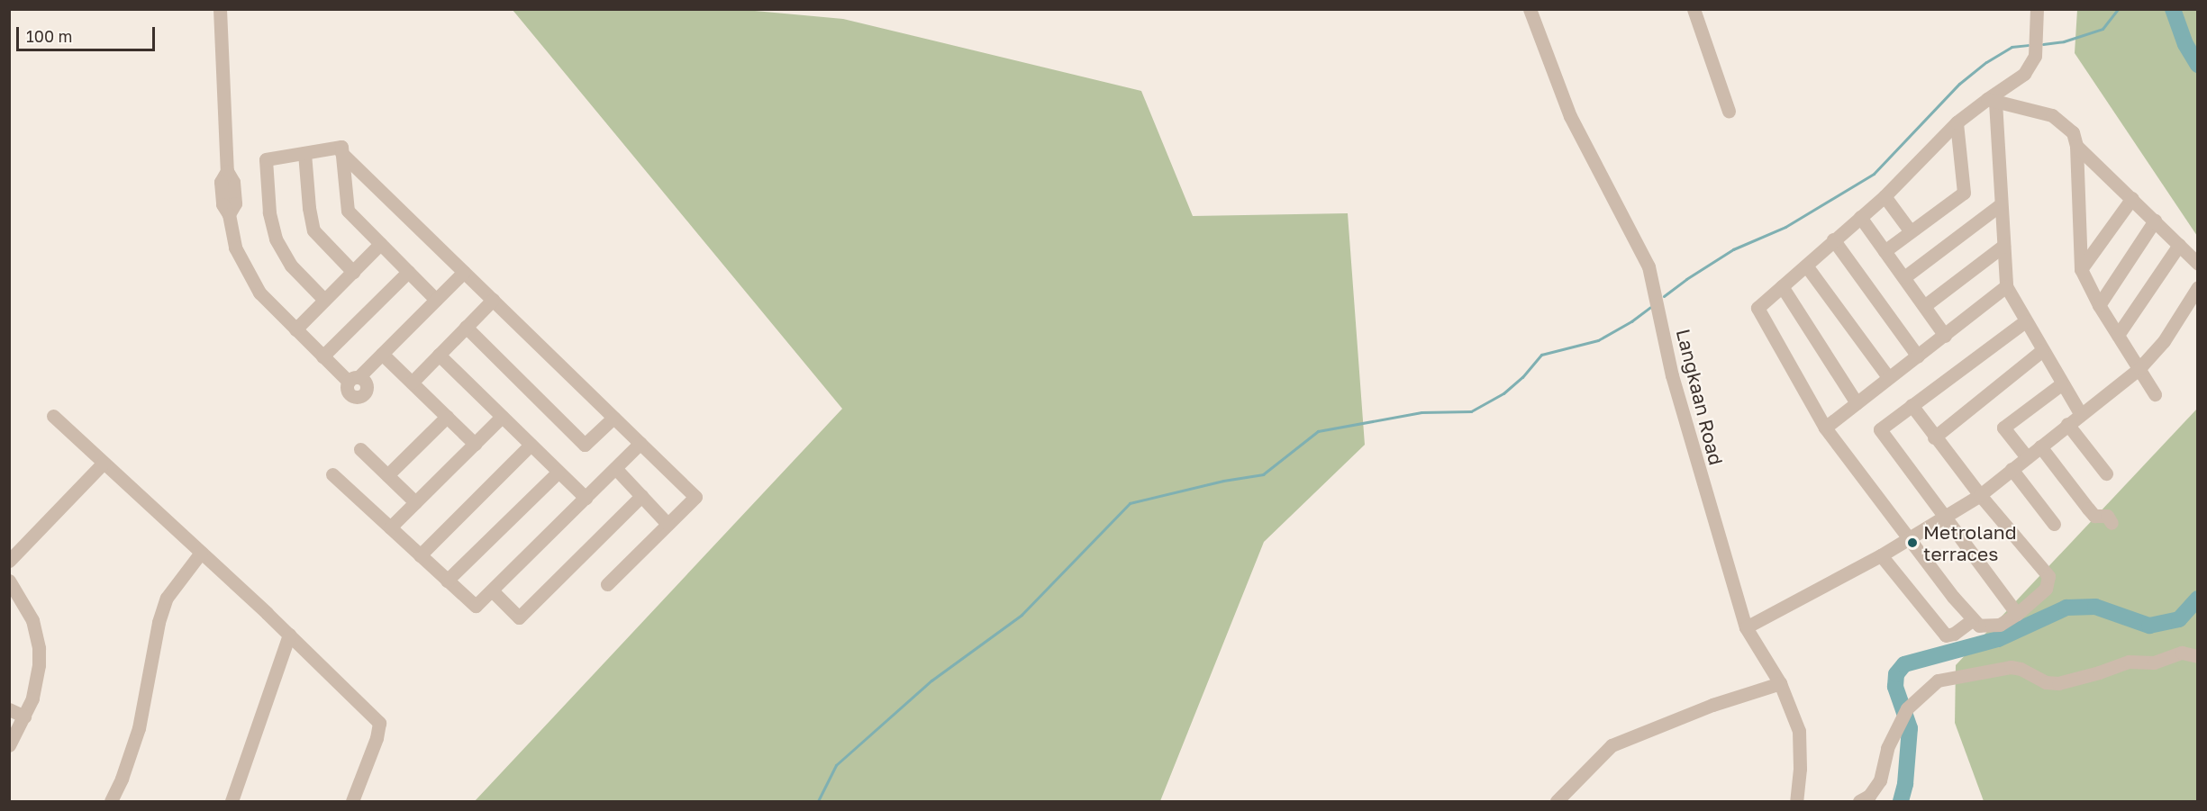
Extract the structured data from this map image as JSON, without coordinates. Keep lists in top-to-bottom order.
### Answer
{
  "streets": {
    "street": ["Langkaan Road"]
  },
  "places": ["Metroland terraces"],
  "scale_bar": "100 m"
}
